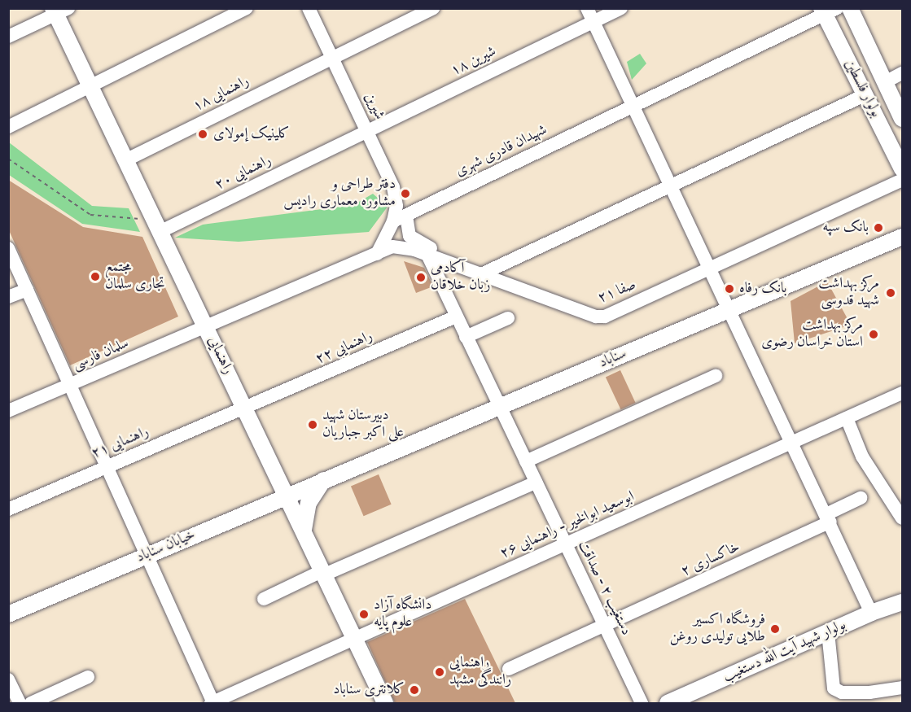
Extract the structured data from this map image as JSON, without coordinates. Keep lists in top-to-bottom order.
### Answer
{
  "streets": {
    "main road": [
      "بولوار فلسطین",
      "راهنمایی",
      "سناباد",
      "خیابان سناباد",
      "بولوار شهید آیت الله دستغیب"
    ],
    "street": [
      "شیرین ۱۸",
      "راهنمایی ۱۸",
      "شیرین",
      "شهیدان قادری شهری",
      "راهنمایی ۲۰",
      "صفا ۲۱",
      "راهنمایی ۲۲",
      "سلمان فارسی",
      "راهنمایی ۲۱",
      "ابوسعید ابوالخیر - راهنمایی ۲۶",
      "خاکساری ۲",
      "دستغیب ۲ - صداقت"
    ]
  },
  "crossings": [
    ["شیرین ۱۸", "شیرین"],
    ["شیرین ۱۸", "راهنمایی ۲۰"],
    ["بولوار فلسطین", "شهیدان قادری شهری"],
    ["راهنمایی ۱۸", "شیرین"],
    ["راهنمایی ۱۸", "راهنمایی"],
    ["شیرین", "شهیدان قادری شهری"],
    ["شیرین", "راهنمایی ۲۰"],
    ["راهنمایی ۲۰", "راهنمایی"],
    ["راهنمایی ۲۲", "راهنمایی"],
    ["راهنمایی ۲۲", "راهنمایی ۲۱"],
    ["سلمان فارسی", "راهنمایی"],
    ["راهنمایی", "راهنمایی ۲۱"],
    ["راهنمایی", "ابوسعید ابوالخیر - راهنمایی ۲۶"],
    ["راهنمایی", "خیابان سناباد"],
    ["سناباد", "خیابان سناباد"],
    ["سناباد", "دستغیب ۲ - صداقت"],
    ["ابوسعید ابوالخیر - راهنمایی ۲۶", "دستغیب ۲ - صداقت"],
    ["خاکساری ۲", "دستغیب ۲ - صداقت"]
  ],
  "places": [
    "کلینیک إمولای",
    "دفتر طراحی و مشاوره معماری رادیس",
    "بانک سپه",
    "مجتمع تجاری سلمان",
    "آکادمی زبان خلاقان",
    "بانک رفاه",
    "مرکز بهداشت شهید قدوسی",
    "مرکز بهداشت استان خراسان رضوی",
    "دبیرستان شهید علی اکبر جباریان",
    "دانشگاه آزاد علوم پایه",
    "فروشگاه اکسیر طلایی تولیدی روغن",
    "راهنمایی رانندگی مشهد",
    "کلانتری سناباد"
  ]
}
